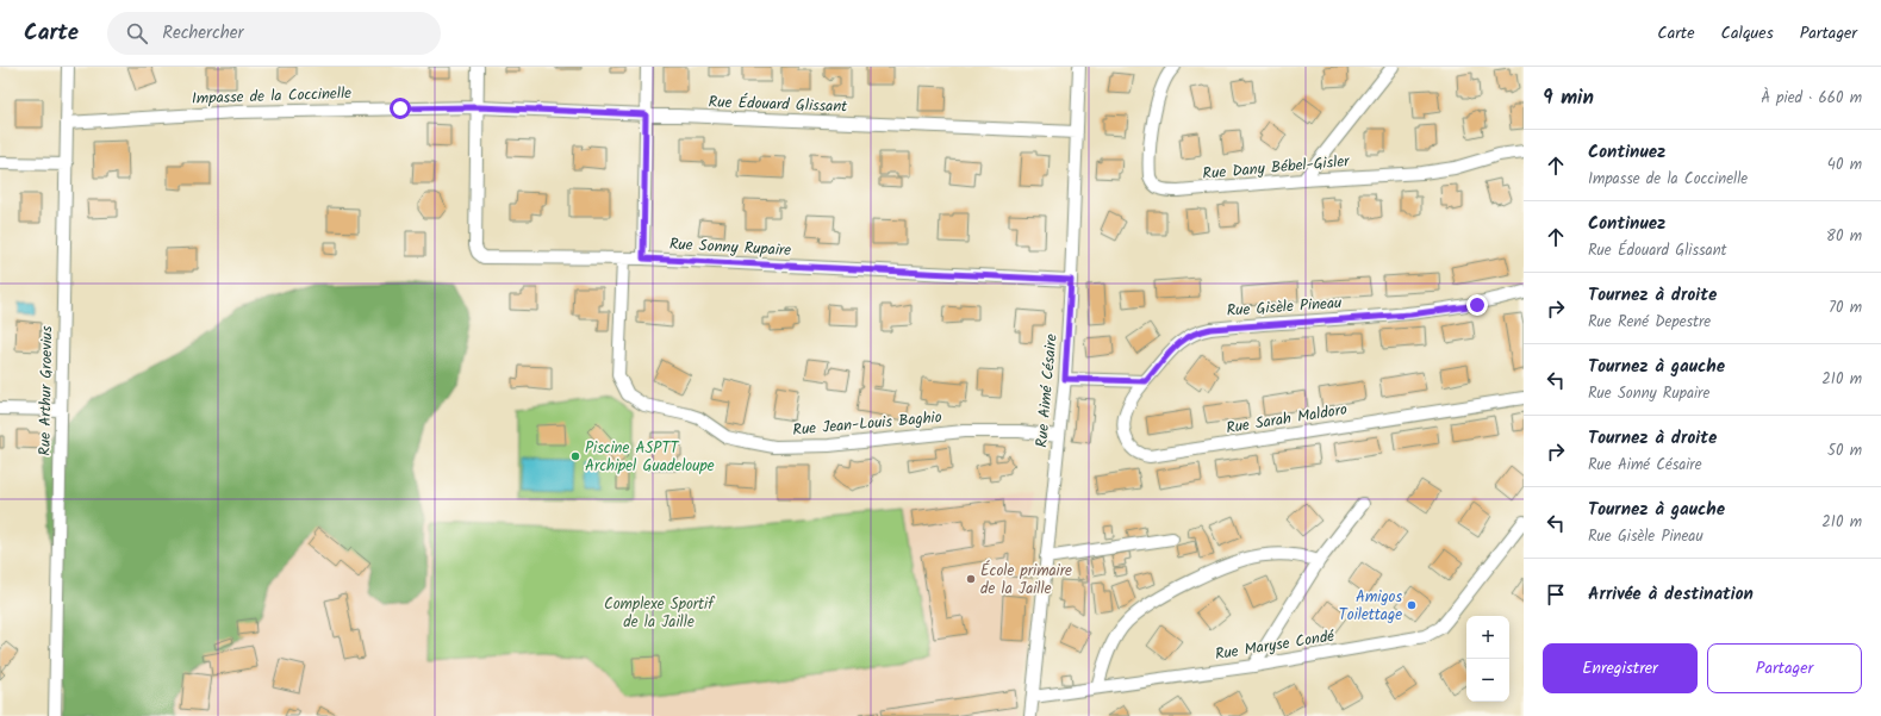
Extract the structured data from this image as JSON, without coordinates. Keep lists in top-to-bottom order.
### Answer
{
  "streets": {
    "street": [
      "Impasse de la Coccinelle",
      "Rue Édouard Glissant",
      "Rue Dany Bébel-Gisler",
      "Rue Sonny Rupaire",
      "Rue Gisèle Pineau",
      "Rue Arthur Groevius",
      "Rue Aimé Césaire",
      "Rue Sarah Maldoro",
      "Rue Jean-Louis Baghio",
      "Rue Maryse Condé"
    ]
  },
  "crossings": [
    ["Impasse de la Coccinelle", "Rue Édouard Glissant"],
    ["Impasse de la Coccinelle", "Rue Sonny Rupaire"],
    ["Impasse de la Coccinelle", "Rue Arthur Groevius"],
    ["Rue Édouard Glissant", "Rue Sonny Rupaire"],
    ["Rue Édouard Glissant", "Rue Aimé Césaire"],
    ["Rue Sonny Rupaire", "Rue Aimé Césaire"],
    ["Rue Sonny Rupaire", "Rue Jean-Louis Baghio"],
    ["Rue Gisèle Pineau", "Rue Sarah Maldoro"],
    ["Rue Aimé Césaire", "Rue Jean-Louis Baghio"],
    ["Rue Aimé Césaire", "Rue Maryse Condé"]
  ],
  "parks": ["Complexe Sportif de la Jaille"],
  "places": ["Piscine ASPTT Archipel Guadeloupe", "École primaire de la Jaille", "Amigos Toilettage"],
  "page": {
    "header": "Carte",
    "search": "Rechercher",
    "nav": ["Carte", "Calques", "Partager"],
    "heading": ["9 min", "À pied · 660 m"],
    "list": [
      ["Continuez", "Impasse de la Coccinelle", "40 m"],
      ["Continuez", "Rue Édouard Glissant", "80 m"],
      ["Tournez à droite", "Rue René Depestre", "70 m"],
      ["Tournez à gauche", "Rue Sonny Rupaire", "210 m"],
      ["Tournez à droite", "Rue Aimé Césaire", "50 m"],
      ["Tournez à gauche", "Rue Gisèle Pineau", "210 m"],
      "Arrivée à destination"
    ],
    "map_buttons": ["+", "−"],
    "buttons": ["Enregistrer", "Partager"]
  }
}
